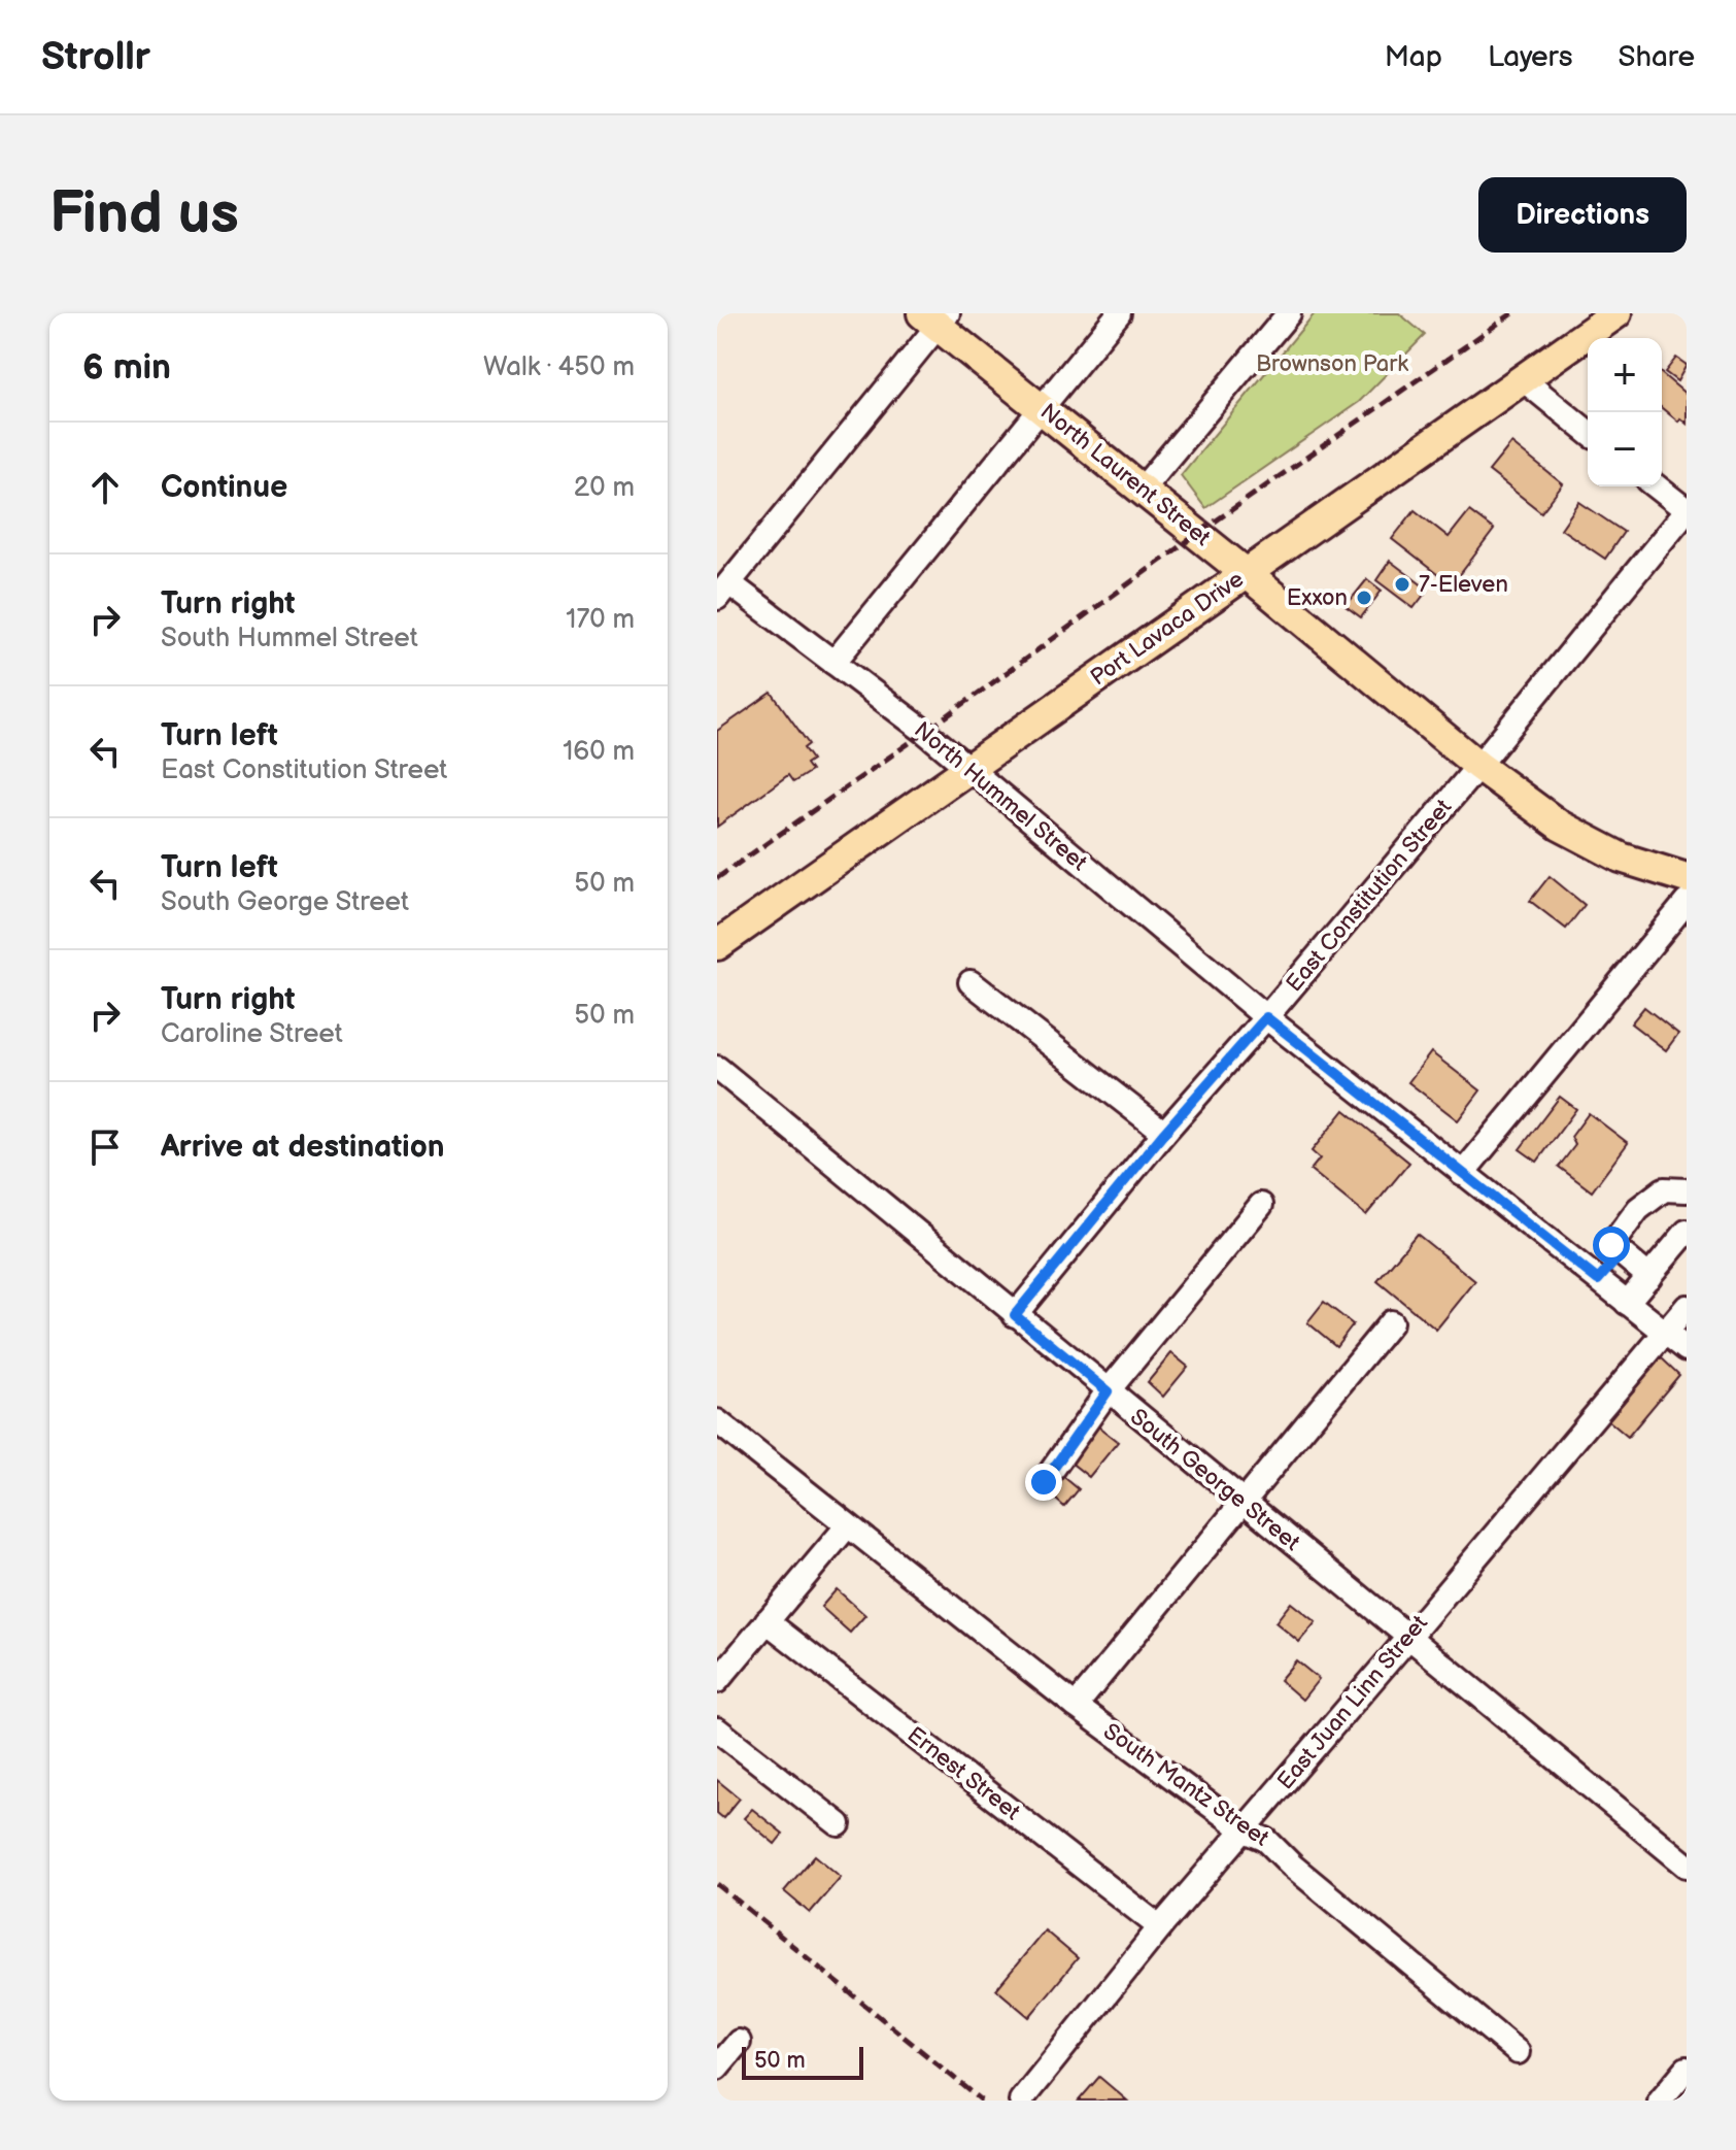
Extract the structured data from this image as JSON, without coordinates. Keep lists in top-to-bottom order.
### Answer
{
  "streets": {
    "main road": ["North Laurent Street", "Port Lavaca Drive"],
    "street": [
      "North Hummel Street",
      "East Constitution Street",
      "South George Street",
      "East Juan Linn Street",
      "Ernest Street",
      "South Mantz Street"
    ]
  },
  "crossings": [
    ["North Laurent Street", "Port Lavaca Drive"],
    ["North Laurent Street", "East Constitution Street"],
    ["Port Lavaca Drive", "North Hummel Street"],
    ["North Hummel Street", "East Constitution Street"],
    ["North Hummel Street", "East Juan Linn Street"],
    ["East Constitution Street", "South George Street"],
    ["South George Street", "East Juan Linn Street"],
    ["East Juan Linn Street", "Ernest Street"],
    ["East Juan Linn Street", "South Mantz Street"]
  ],
  "parks": ["Brownson Park"],
  "places": ["7-Eleven", "Exxon"],
  "scale_bar": "50 m",
  "page": {
    "header": "Strollr",
    "nav": ["Map", "Layers", "Share"],
    "buttons": "Directions",
    "title": "Find us",
    "heading": ["6 min", "Walk · 450 m"],
    "map_buttons": ["+", "−"],
    "list": [
      ["Continue", "20 m"],
      ["Turn right", "South Hummel Street", "170 m"],
      ["Turn left", "East Constitution Street", "160 m"],
      ["Turn left", "South George Street", "50 m"],
      ["Turn right", "Caroline Street", "50 m"],
      "Arrive at destination"
    ],
    "scale": "50 m"
  }
}
